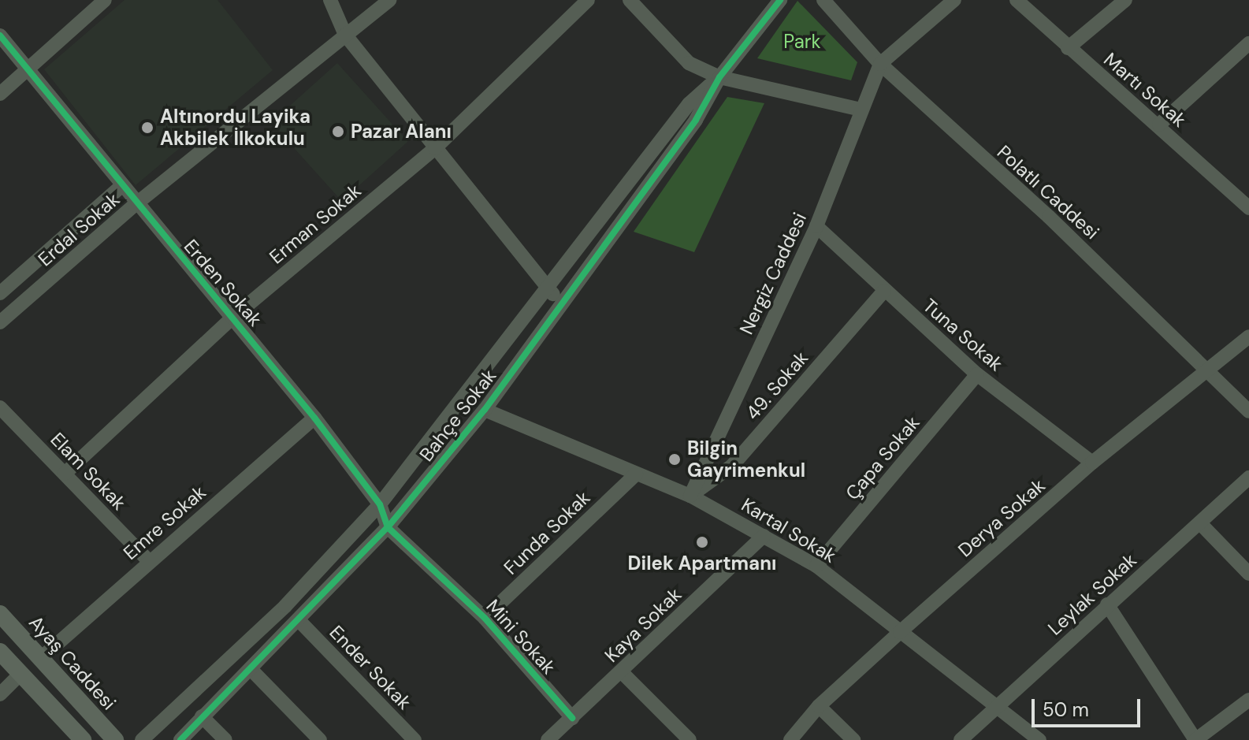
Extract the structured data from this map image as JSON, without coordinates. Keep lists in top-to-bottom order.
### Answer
{
  "streets": {
    "main road": ["Ayaş Caddesi"],
    "street": [
      "Martı Sokak",
      "Polatlı Caddesi",
      "Erman Sokak",
      "Erdal Sokak",
      "Nergiz Caddesi",
      "Erden Sokak",
      "Tuna Sokak",
      "49. Sokak",
      "Bahçe Sokak",
      "Çapa Sokak",
      "Elam Sokak",
      "Derya Sokak",
      "Emre Sokak",
      "Kartal Sokak",
      "Funda Sokak",
      "Leylak Sokak",
      "Kaya Sokak",
      "Mini Sokak",
      "Ender Sokak"
    ]
  },
  "crossings": [
    ["Polatlı Caddesi", "Nergiz Caddesi"],
    ["Polatlı Caddesi", "Derya Sokak"],
    ["Erman Sokak", "Erden Sokak"],
    ["Erman Sokak", "Elam Sokak"],
    ["Erdal Sokak", "Erden Sokak"],
    ["Nergiz Caddesi", "Tuna Sokak"],
    ["Nergiz Caddesi", "49. Sokak"],
    ["Nergiz Caddesi", "Kartal Sokak"],
    ["Erden Sokak", "Bahçe Sokak"],
    ["Erden Sokak", "Emre Sokak"],
    ["Erden Sokak", "Mini Sokak"],
    ["Tuna Sokak", "49. Sokak"],
    ["Tuna Sokak", "Çapa Sokak"],
    ["Tuna Sokak", "Derya Sokak"],
    ["49. Sokak", "Kartal Sokak"],
    ["Bahçe Sokak", "Kartal Sokak"],
    ["Bahçe Sokak", "Mini Sokak"],
    ["Bahçe Sokak", "Ender Sokak"],
    ["Çapa Sokak", "Kartal Sokak"],
    ["Elam Sokak", "Emre Sokak"],
    ["Derya Sokak", "Kartal Sokak"],
    ["Emre Sokak", "Ayaş Caddesi"],
    ["Kartal Sokak", "Funda Sokak"],
    ["Kartal Sokak", "Leylak Sokak"],
    ["Kartal Sokak", "Kaya Sokak"],
    ["Funda Sokak", "Mini Sokak"],
    ["Kaya Sokak", "Mini Sokak"]
  ],
  "parks": ["Park"],
  "places": [
    "Altınordu Layika Akbilek İlkokulu",
    "Pazar Alanı",
    "Bilgin Gayrimenkul",
    "Dilek Apartmanı"
  ],
  "scale_bar": "50 m"
}
